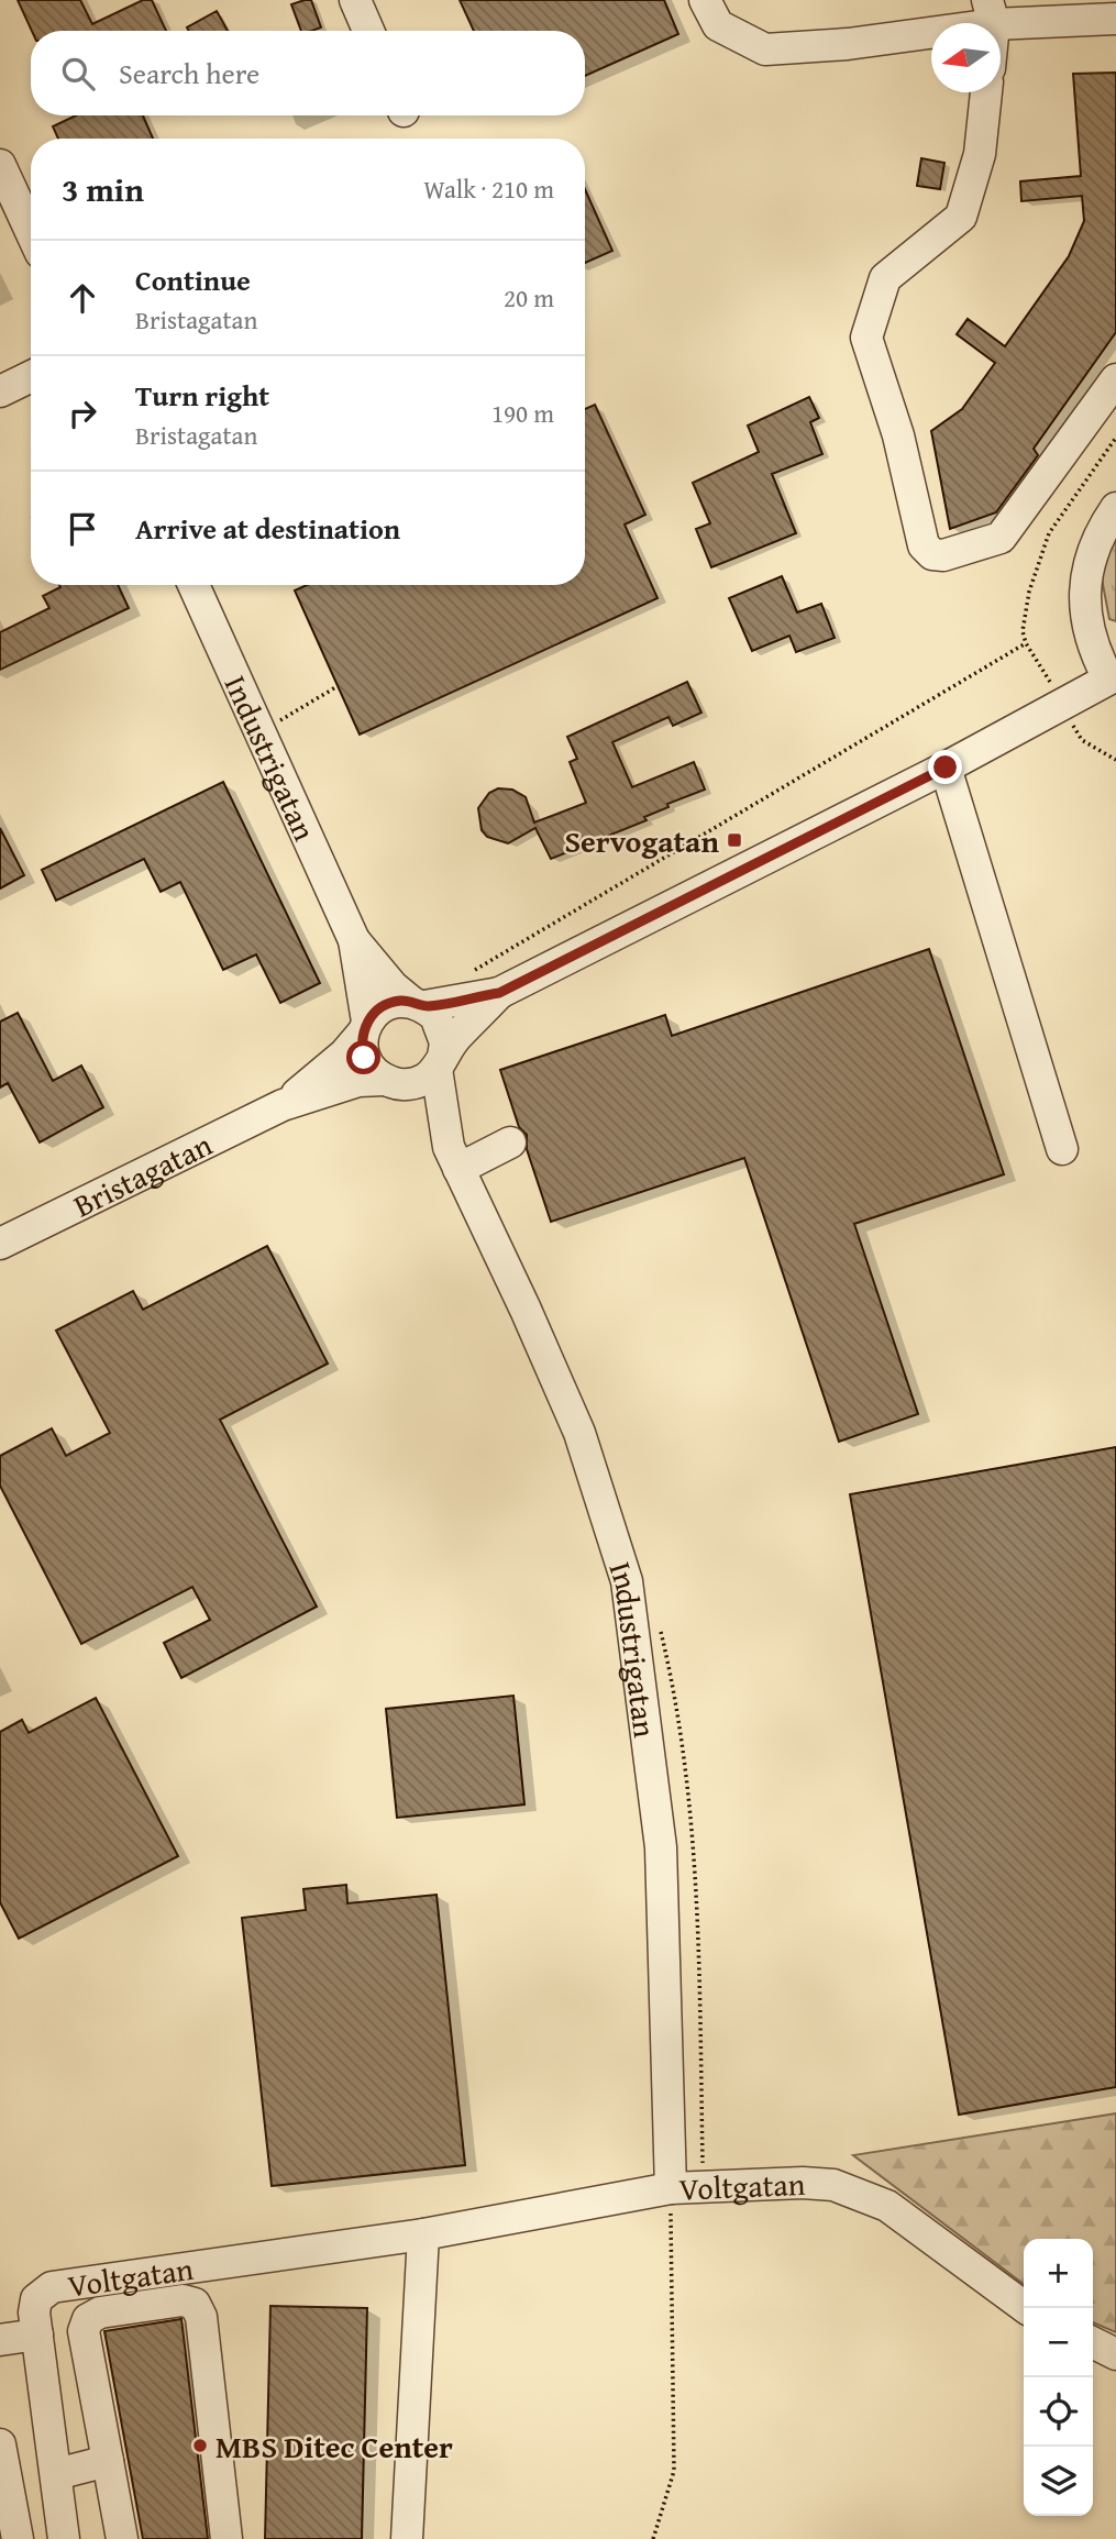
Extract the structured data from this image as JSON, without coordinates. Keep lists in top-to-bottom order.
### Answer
{
  "streets": {
    "street": ["Industrigatan", "Bristagatan", "Voltgatan"]
  },
  "crossings": [
    ["Industrigatan", "Bristagatan"],
    ["Industrigatan", "Voltgatan"]
  ],
  "places": {
    "transit": ["Servogatan"],
    "other": ["MBS Ditec Center"]
  },
  "north": "left",
  "page": {
    "search": "Search here",
    "heading": ["3 min", "Walk · 210 m"],
    "list": [
      ["Continue", "Bristagatan", "20 m"],
      ["Turn right", "Bristagatan", "190 m"],
      "Arrive at destination"
    ],
    "map_buttons": ["+", "−"]
  }
}
